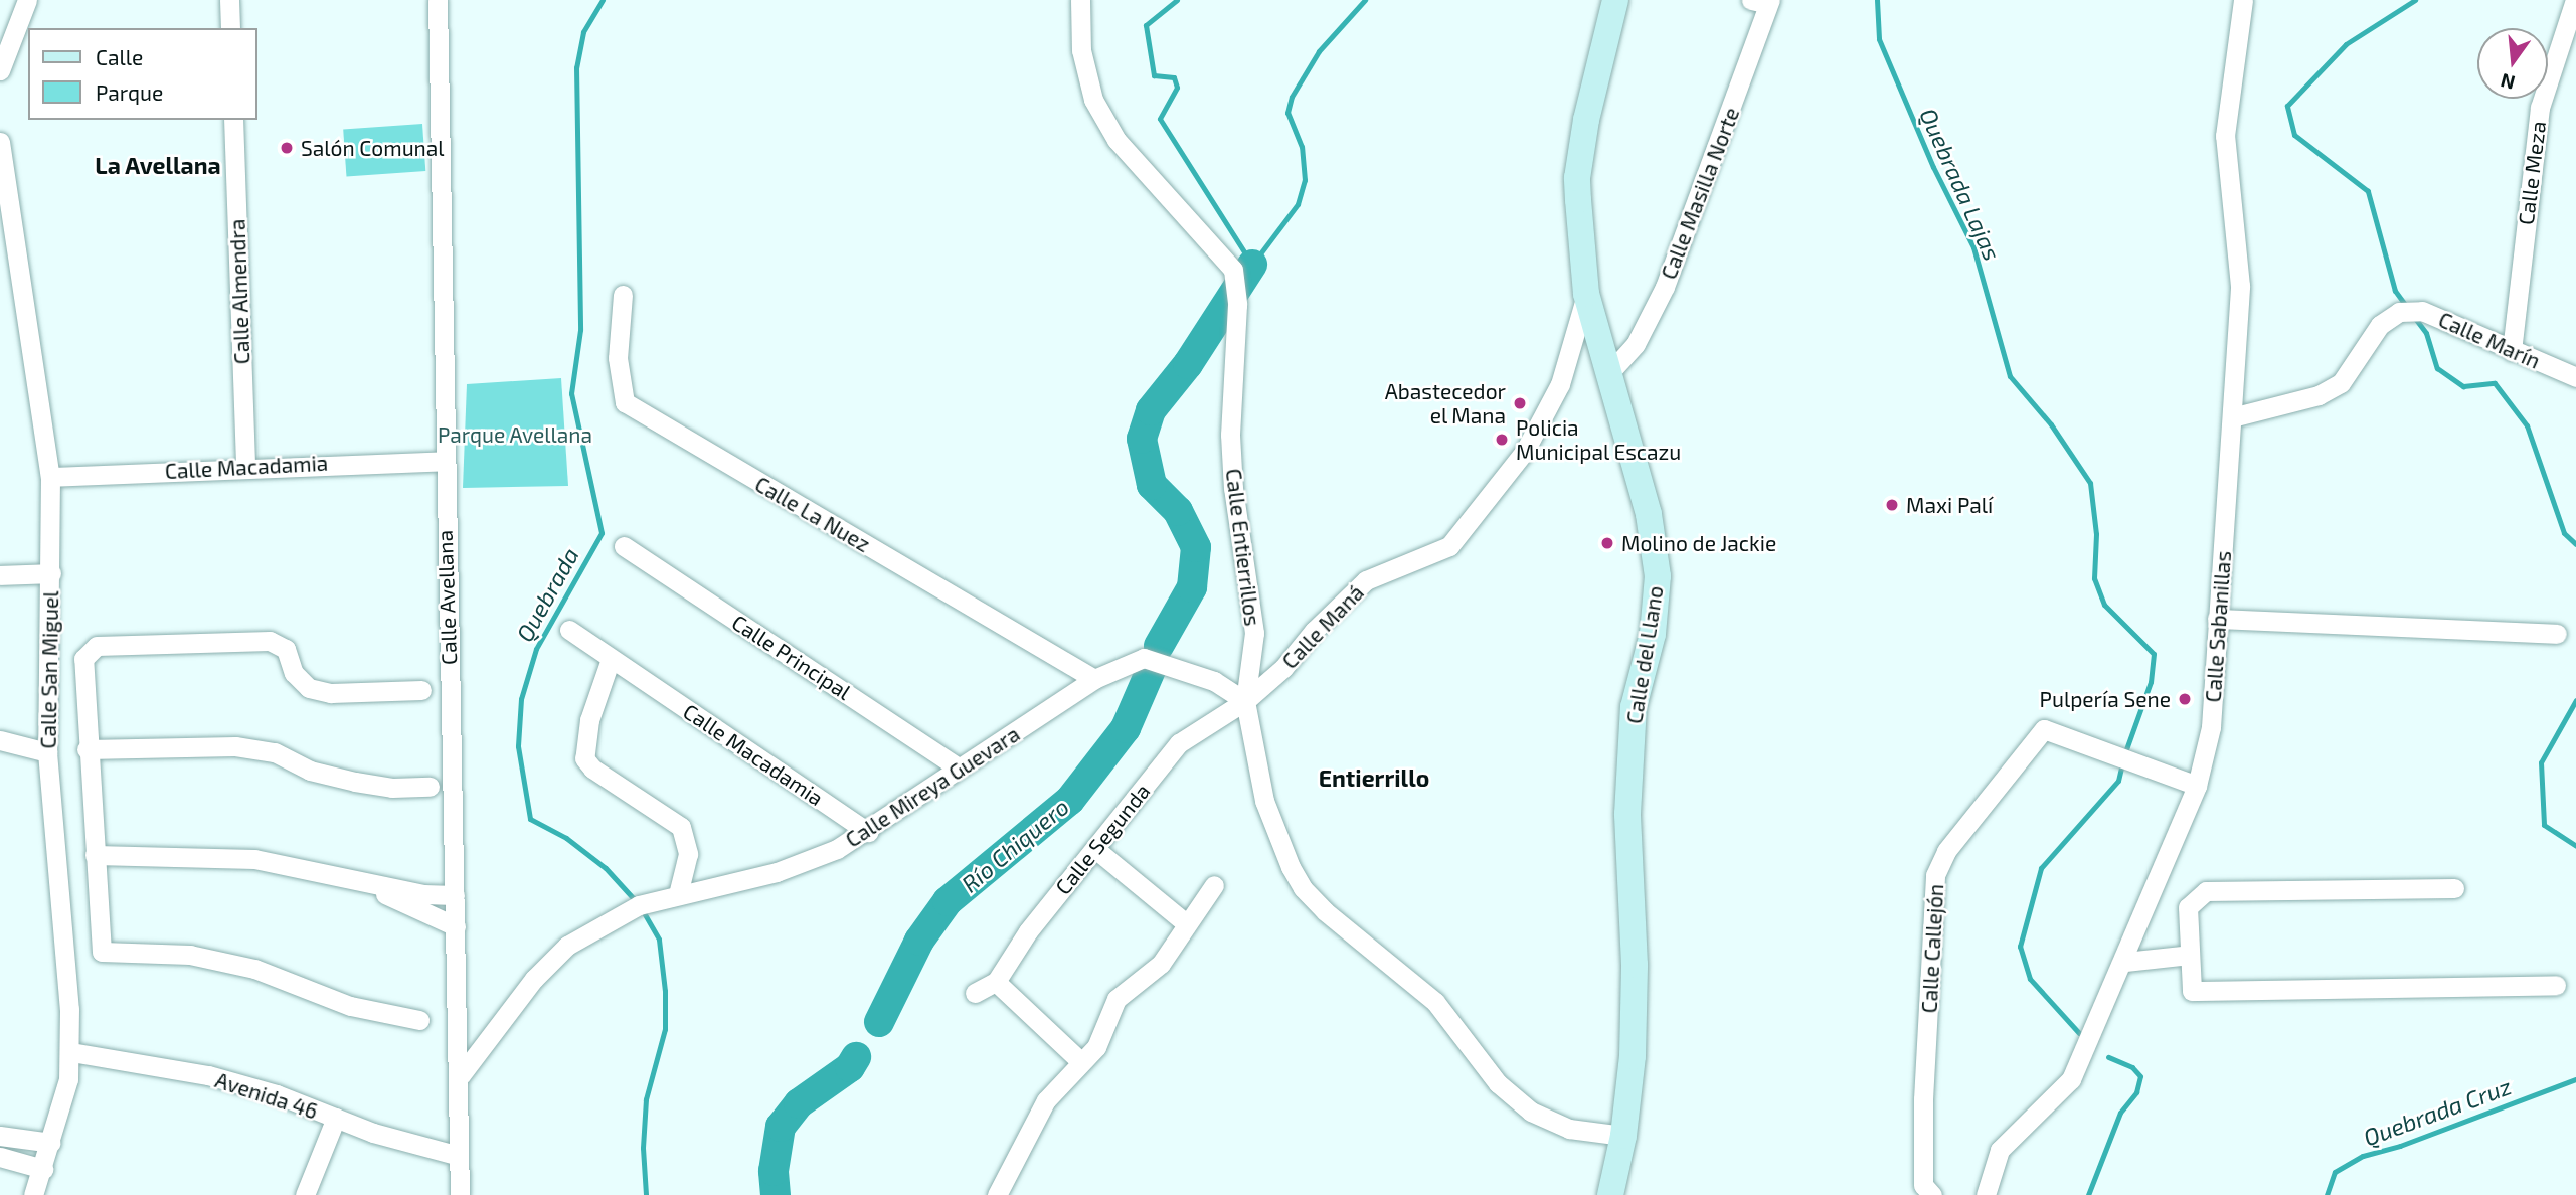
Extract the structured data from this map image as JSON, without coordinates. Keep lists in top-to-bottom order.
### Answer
{
  "streets": {
    "main road": ["Calle del Llano"],
    "street": [
      "Calle Meza",
      "Calle Masilla Norte",
      "Calle Almendra",
      "Calle Marín",
      "Calle Macadamia",
      "Calle La Nuez",
      "Calle Entierrillos",
      "Calle Avellana",
      "Calle Maná",
      "Calle Sabanillas",
      "Calle Principal",
      "Calle San Miguel",
      "Calle Mireya Guevara",
      "Calle Segunda",
      "Calle Callejón",
      "Avenida 46"
    ]
  },
  "crossings": [
    ["Calle Meza", "Calle Marín"],
    ["Calle Masilla Norte", "Calle del Llano"],
    ["Calle Almendra", "Calle Macadamia"],
    ["Calle Marín", "Calle Sabanillas"],
    ["Calle Macadamia", "Calle Avellana"],
    ["Calle Macadamia", "Calle San Miguel"],
    ["Calle Macadamia", "Calle Mireya Guevara"],
    ["Calle La Nuez", "Calle Mireya Guevara"],
    ["Calle Entierrillos", "Calle Maná"],
    ["Calle Entierrillos", "Calle del Llano"],
    ["Calle Entierrillos", "Calle Mireya Guevara"],
    ["Calle Entierrillos", "Calle Segunda"],
    ["Calle Avellana", "Calle Mireya Guevara"],
    ["Calle Avellana", "Avenida 46"],
    ["Calle Maná", "Calle del Llano"],
    ["Calle Maná", "Calle Mireya Guevara"],
    ["Calle Maná", "Calle Segunda"],
    ["Calle Sabanillas", "Calle Callejón"],
    ["Calle Principal", "Calle Mireya Guevara"],
    ["Calle San Miguel", "Avenida 46"],
    ["Calle Mireya Guevara", "Calle Segunda"]
  ],
  "districts": ["La Avellana", "Entierrillo"],
  "water": [
    "Quebrada Lajas",
    "Quebrada",
    "Río Chiquero",
    "Quebrada Cruz"
  ],
  "parks": ["Parque Avellana"],
  "places": [
    "Salón Comunal",
    "Abastecedor el Mana",
    "Policia Municipal Escazu",
    "Maxi Palí",
    "Molino de Jackie",
    "Pulpería Sene"
  ],
  "legend": ["Calle", "Parque"],
  "north": "bottom"
}
